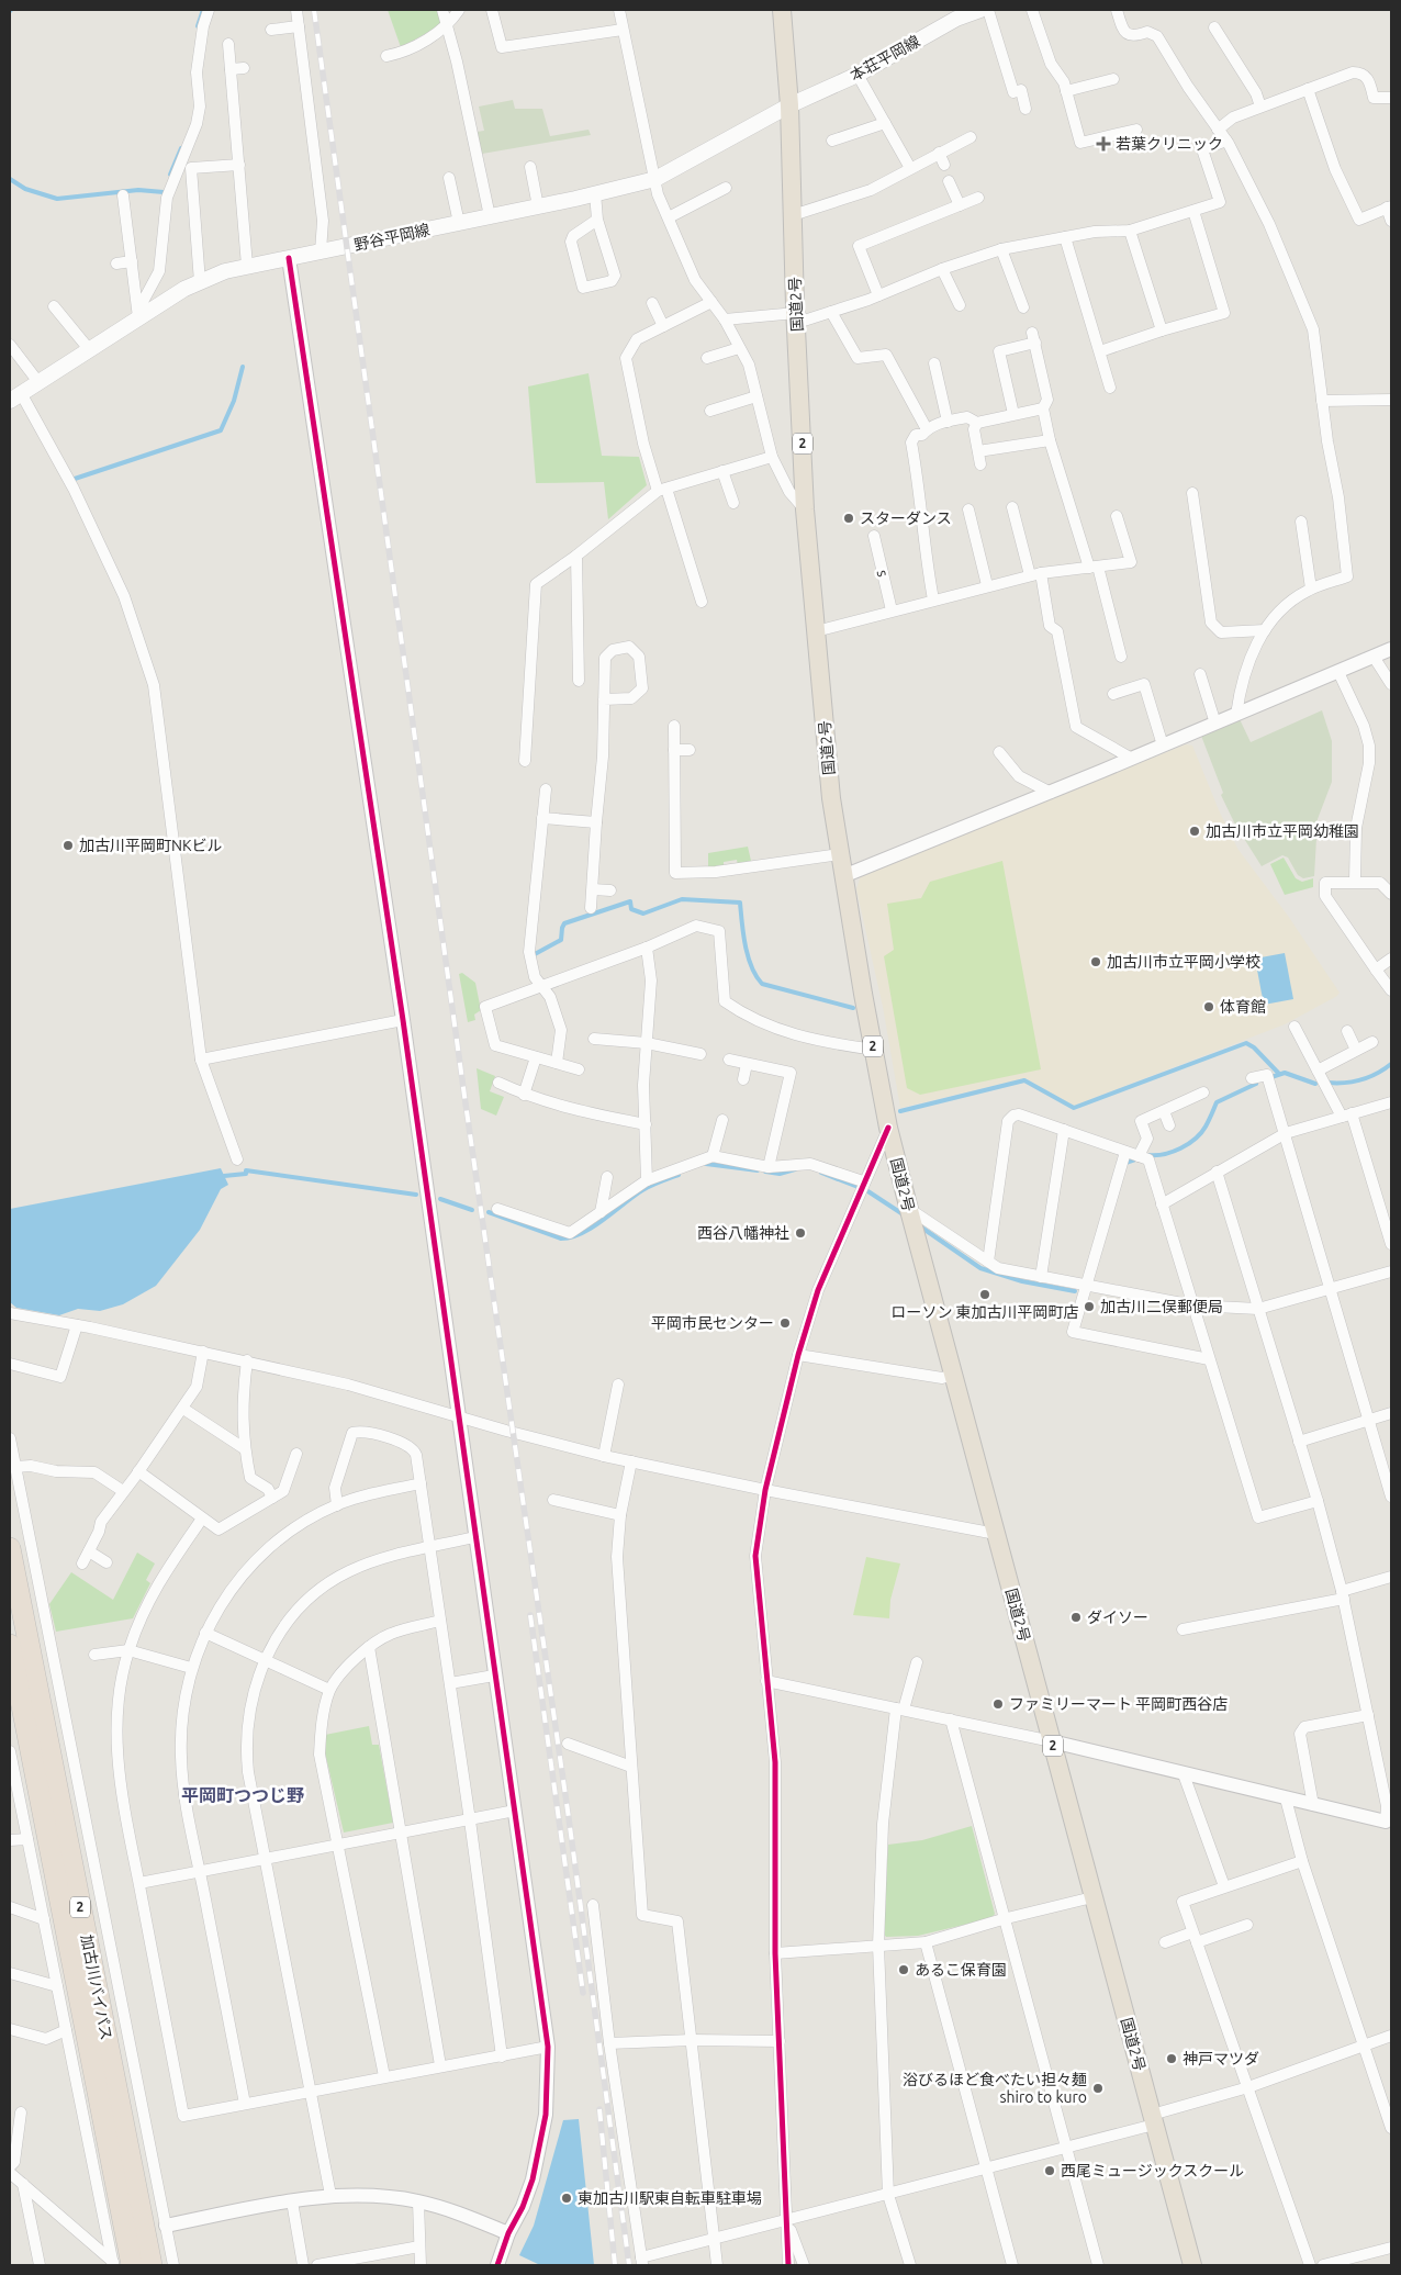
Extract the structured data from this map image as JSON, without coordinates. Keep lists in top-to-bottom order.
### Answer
{
  "streets": {
    "highway": ["国道2号", "2", "加古川バイパス"],
    "main road": ["本荘平岡線", "野谷平岡線"],
    "street": ["s"]
  },
  "crossings": [
    ["本荘平岡線", "野谷平岡線"],
    ["本荘平岡線", "国道2号"],
    ["野谷平岡線", "国道2号"]
  ],
  "districts": ["平岡町つつじ野"],
  "places": {
    "health": ["若葉クリニック"],
    "other": [
      "スターダンス",
      "加古川市立平岡幼稚園",
      "加古川平岡町NKビル",
      "加古川市立平岡小学校",
      "体育館",
      "西谷八幡神社",
      "ローソン 東加古川平岡町店",
      "加古川二俣郵便局",
      "平岡市民センター",
      "ダイソー",
      "ファミリーマート 平岡町西谷店",
      "あるこ保育園",
      "神戸マツダ",
      "浴びるほど食べたい担々麺 shiro to kuro",
      "西尾ミュージックスクール",
      "東加古川駅東自転車駐車場"
    ]
  }
}
